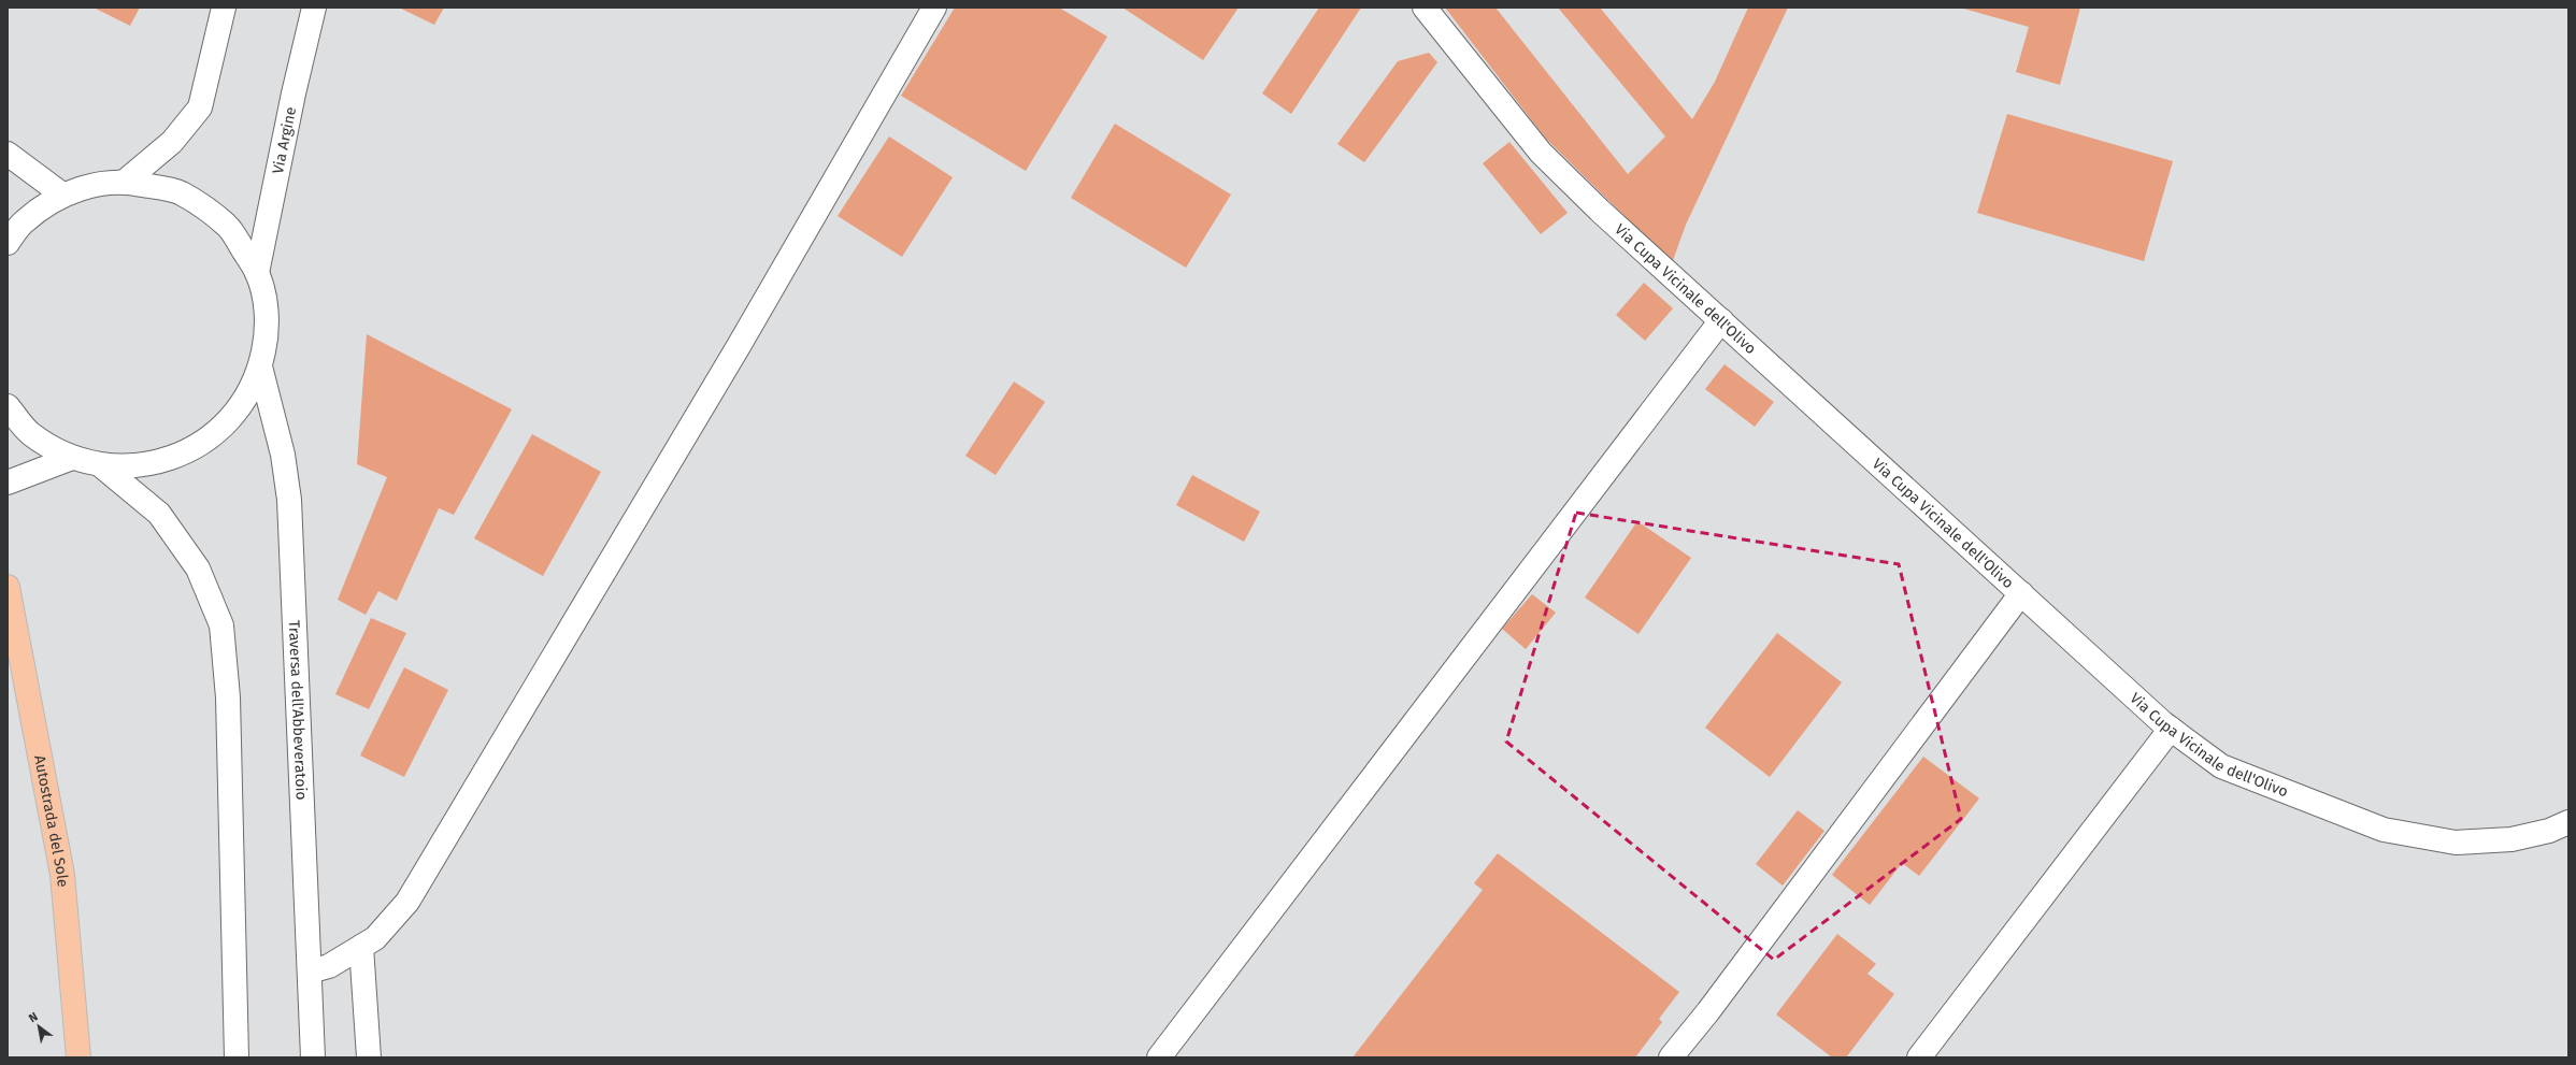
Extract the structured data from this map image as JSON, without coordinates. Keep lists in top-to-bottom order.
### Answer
{
  "streets": {
    "highway": ["Autostrada del Sole"],
    "street": ["Via Argine", "Via Cupa Vicinale dell'Olivo", "Traversa dell'Abbeveratoio"]
  },
  "north": "top left"
}
